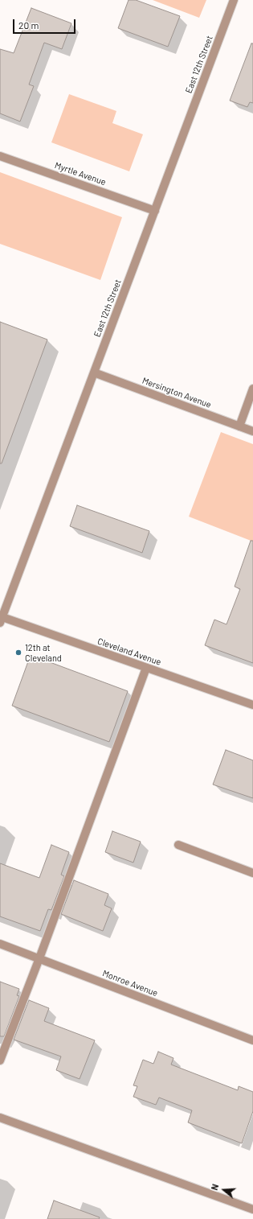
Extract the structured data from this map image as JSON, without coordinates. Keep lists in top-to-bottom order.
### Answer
{
  "streets": {
    "street": [
      "East 12th Street",
      "Myrtle Avenue",
      "Mersington Avenue",
      "Cleveland Avenue",
      "Monroe Avenue"
    ]
  },
  "crossings": [
    ["East 12th Street", "Myrtle Avenue"],
    ["East 12th Street", "Mersington Avenue"],
    ["East 12th Street", "Cleveland Avenue"]
  ],
  "places": ["12th at Cleveland"],
  "scale_bar": "20 m",
  "north": "left"
}
